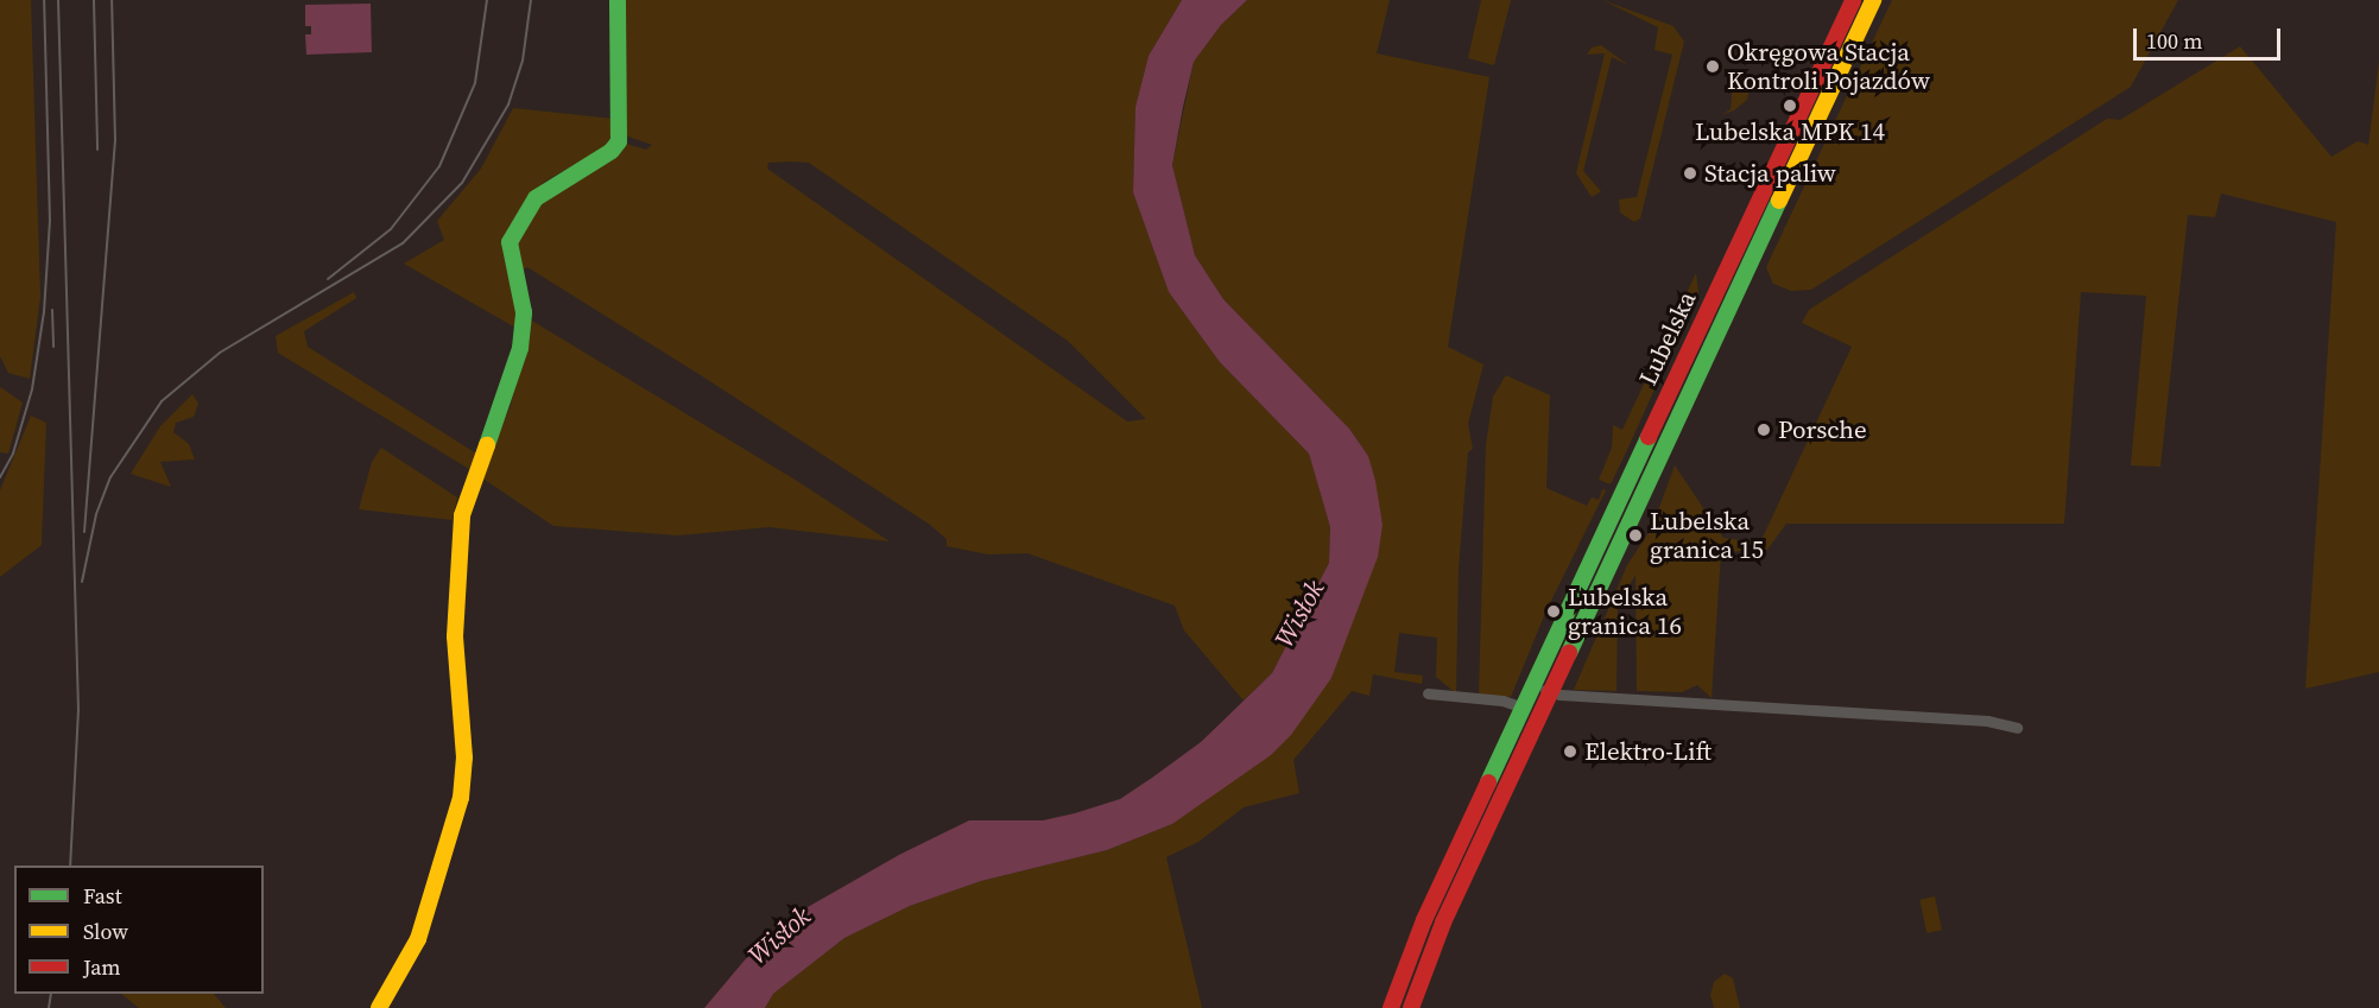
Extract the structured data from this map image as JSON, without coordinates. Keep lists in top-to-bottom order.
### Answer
{
  "streets": {
    "main road": ["Lubelska"]
  },
  "water": ["Wisłok"],
  "places": [
    "Okręgowa Stacja Kontroli Pojazdów",
    "Lubelska MPK 14",
    "Stacja paliw",
    "Porsche",
    "Lubelska granica 15",
    "Lubelska granica 16",
    "Elektro-Lift"
  ],
  "legend": ["Fast", "Slow", "Jam"],
  "scale_bar": "100 m"
}
